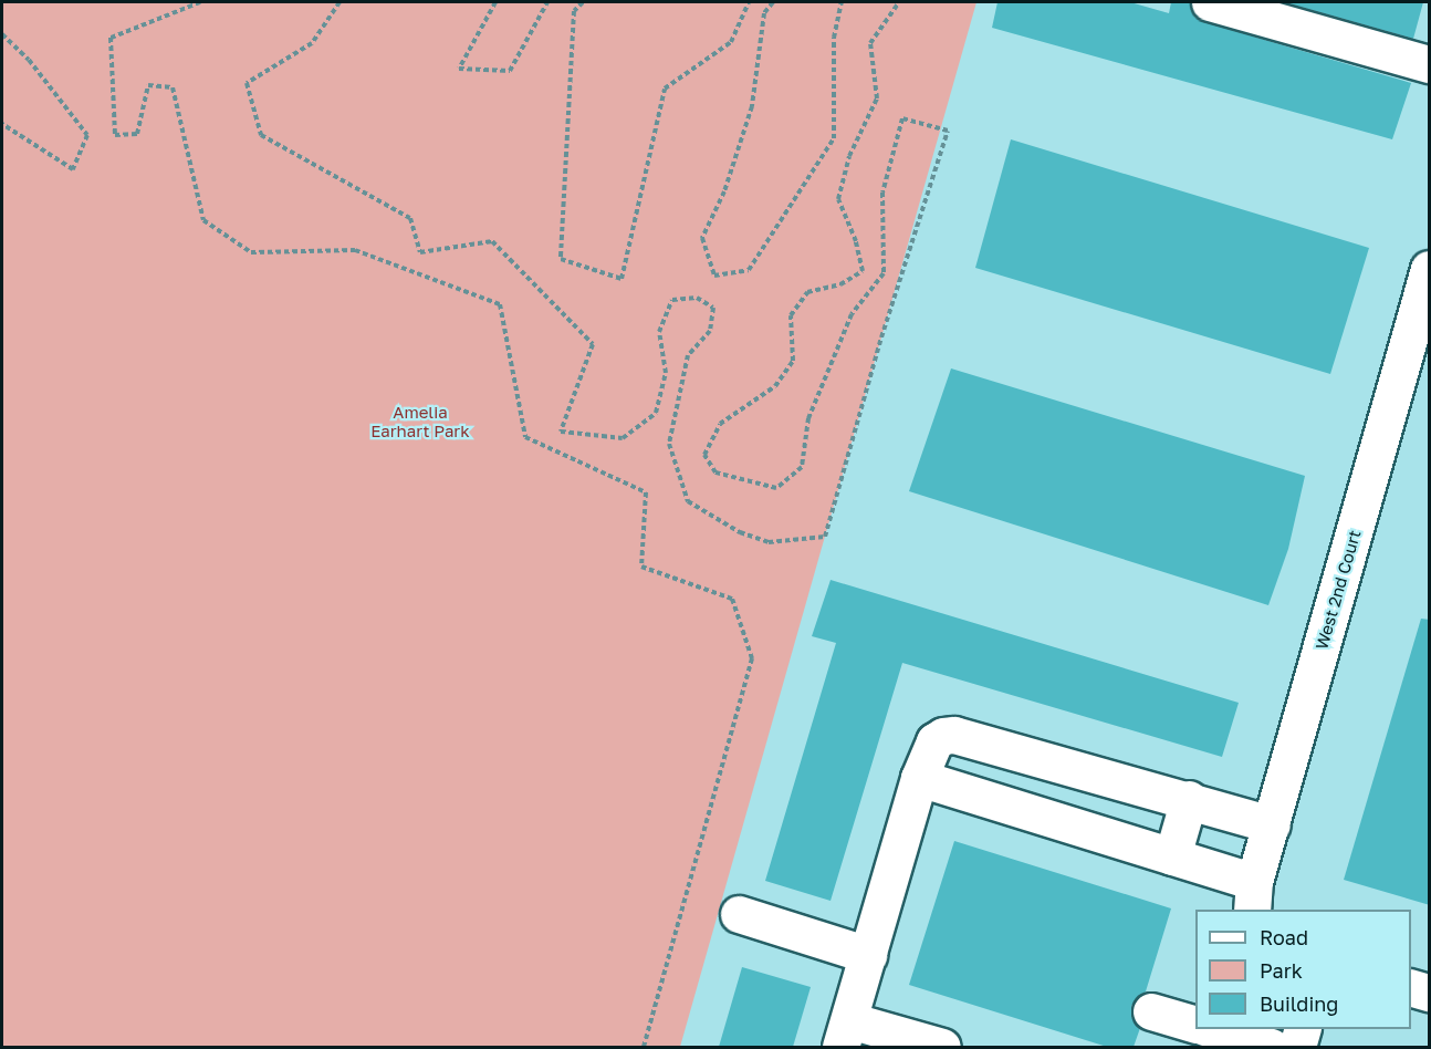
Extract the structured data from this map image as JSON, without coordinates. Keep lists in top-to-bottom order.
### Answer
{
  "streets": {
    "street": ["West 2nd Court"]
  },
  "parks": ["Amelia Earhart Park"],
  "legend": ["Road", "Park", "Building"]
}
